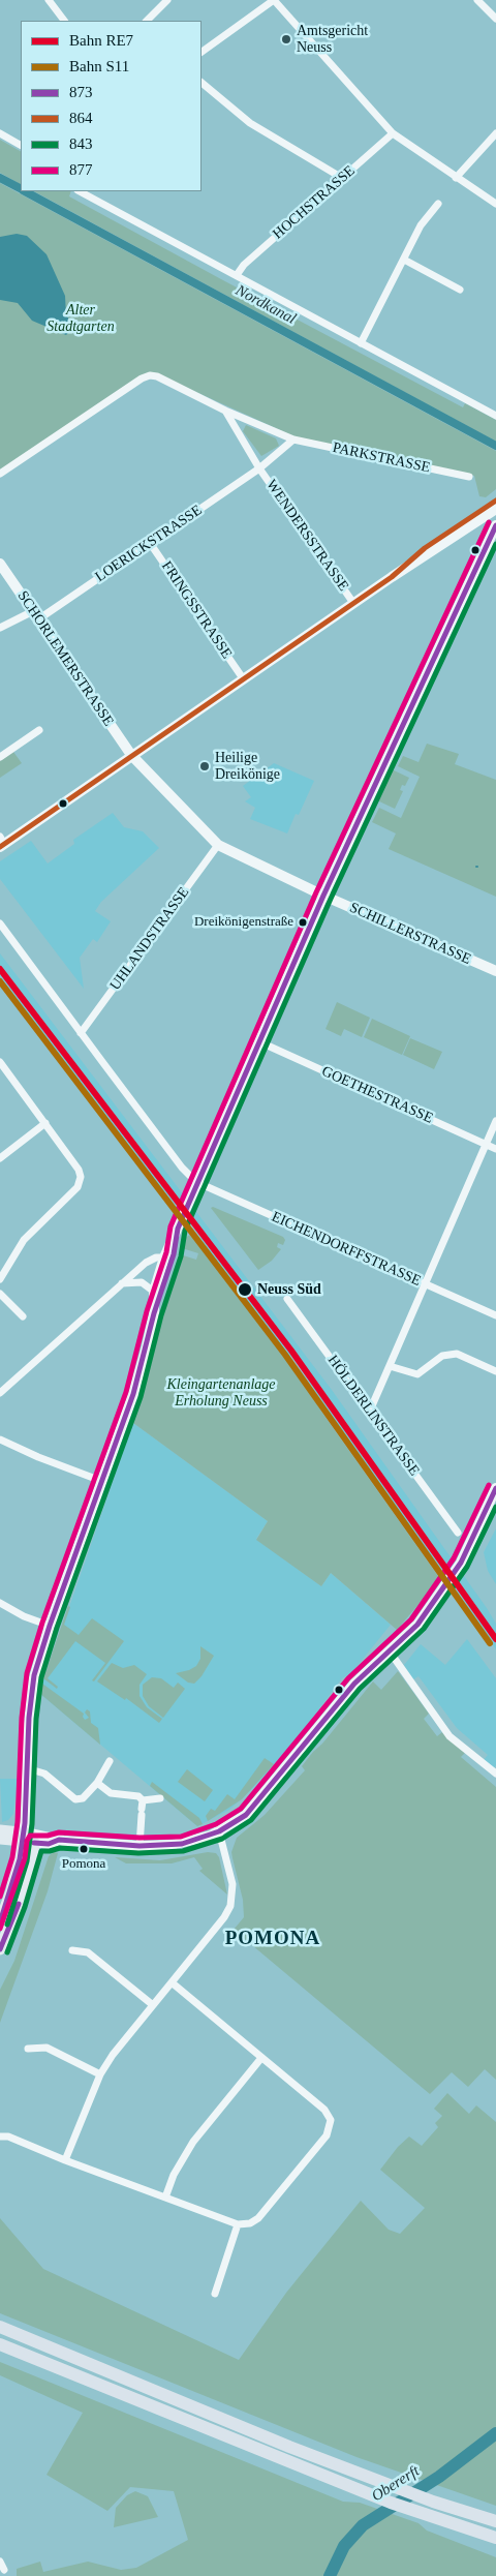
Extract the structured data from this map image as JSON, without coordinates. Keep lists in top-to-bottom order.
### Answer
{
  "streets": {
    "main road": ["SCHORLEMERSTRASSE", "SCHILLERSTRASSE"],
    "street": [
      "HOCHSTRASSE",
      "PARKSTRASSE",
      "WENDERSSTRASSE",
      "LOERICKSTRASSE",
      "FRINGSSTRASSE",
      "UHLANDSTRASSE",
      "GOETHESTRASSE",
      "EICHENDORFFSTRASSE",
      "HÖLDERLINSTRASSE"
    ]
  },
  "crossings": [
    ["PARKSTRASSE", "WENDERSSTRASSE"],
    ["PARKSTRASSE", "LOERICKSTRASSE"],
    ["WENDERSSTRASSE", "LOERICKSTRASSE"],
    ["LOERICKSTRASSE", "FRINGSSTRASSE"],
    ["LOERICKSTRASSE", "SCHORLEMERSTRASSE"]
  ],
  "districts": ["POMONA"],
  "water": ["Nordkanal", "Obererft"],
  "parks": ["Alter Stadtgarten", "Kleingartenanlage Erholung Neuss"],
  "places": [
    "Amtsgericht Neuss",
    "Heilige Dreikönige",
    "Dreikönigenstraße",
    "Neuss Süd",
    "Pomona"
  ],
  "lines": [
    "transit line 864",
    "transit line 877",
    "transit line 873",
    "transit line 843",
    "rail line RE7",
    "rail line S11"
  ],
  "legend": [
    "Bahn RE7",
    "Bahn S11",
    "873",
    "864",
    "843",
    "877"
  ]
}
